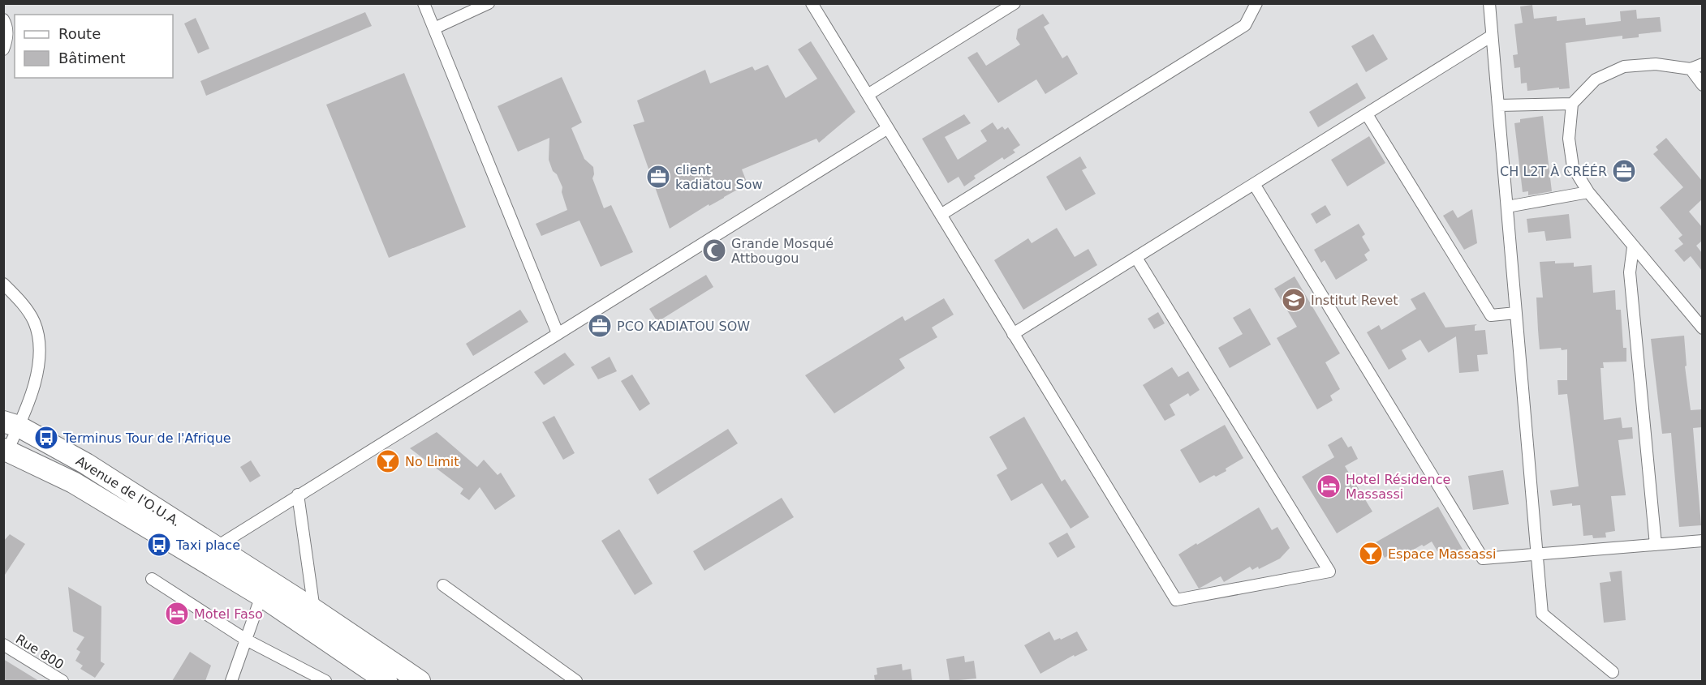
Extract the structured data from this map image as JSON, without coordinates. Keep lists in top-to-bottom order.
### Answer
{
  "streets": {
    "highway": ["Avenue de l'O.U.A."],
    "street": ["Rue 800"]
  },
  "places": {
    "office": ["CH L2T À CRÉÉR", "client kadiatou Sow", "PCO KADIATOU SOW"],
    "mosque": ["Grande Mosqué Attbougou"],
    "school or university": ["Institut Revet"],
    "bus stop": ["Terminus Tour de l'Afrique", "Taxi place"],
    "bar": ["No Limit", "Espace Massassi"],
    "hotel": ["Hotel Résidence Massassi", "Motel Faso"]
  },
  "legend": ["Route", "Bâtiment"]
}
